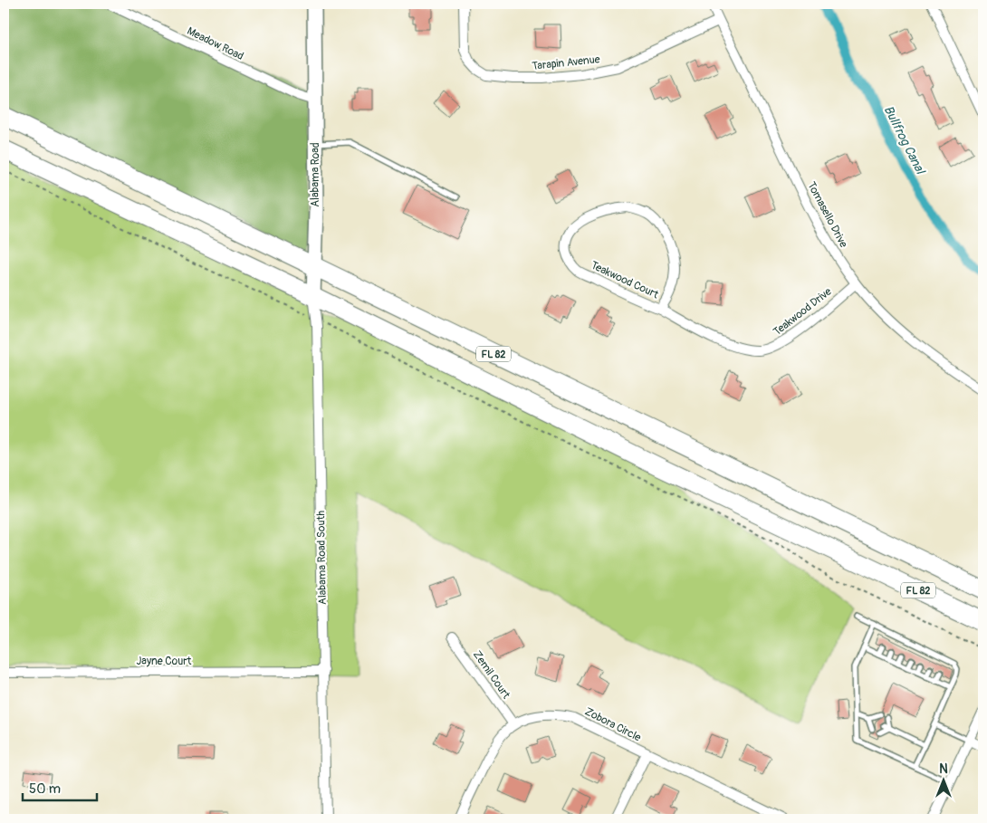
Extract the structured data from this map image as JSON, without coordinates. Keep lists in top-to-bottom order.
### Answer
{
  "streets": {
    "highway": ["FL 82"],
    "street": [
      "Meadow Road",
      "Tarapin Avenue",
      "Alabama Road",
      "Tomasello Drive",
      "Teakwood Court",
      "Teakwood Drive",
      "Alabama Road South",
      "Jayne Court",
      "Zemil Court",
      "Zobora Circle"
    ]
  },
  "crossings": [
    ["Meadow Road", "Alabama Road"],
    ["Tarapin Avenue", "Tomasello Drive"],
    ["Alabama Road", "FL 82"],
    ["Alabama Road", "Alabama Road South"],
    ["Tomasello Drive", "Teakwood Drive"],
    ["Teakwood Court", "Teakwood Drive"],
    ["FL 82", "Alabama Road South"],
    ["Alabama Road South", "Jayne Court"],
    ["Zemil Court", "Zobora Circle"]
  ],
  "water": ["Bullfrog Canal"],
  "scale_bar": "50 m",
  "north": "top"
}
